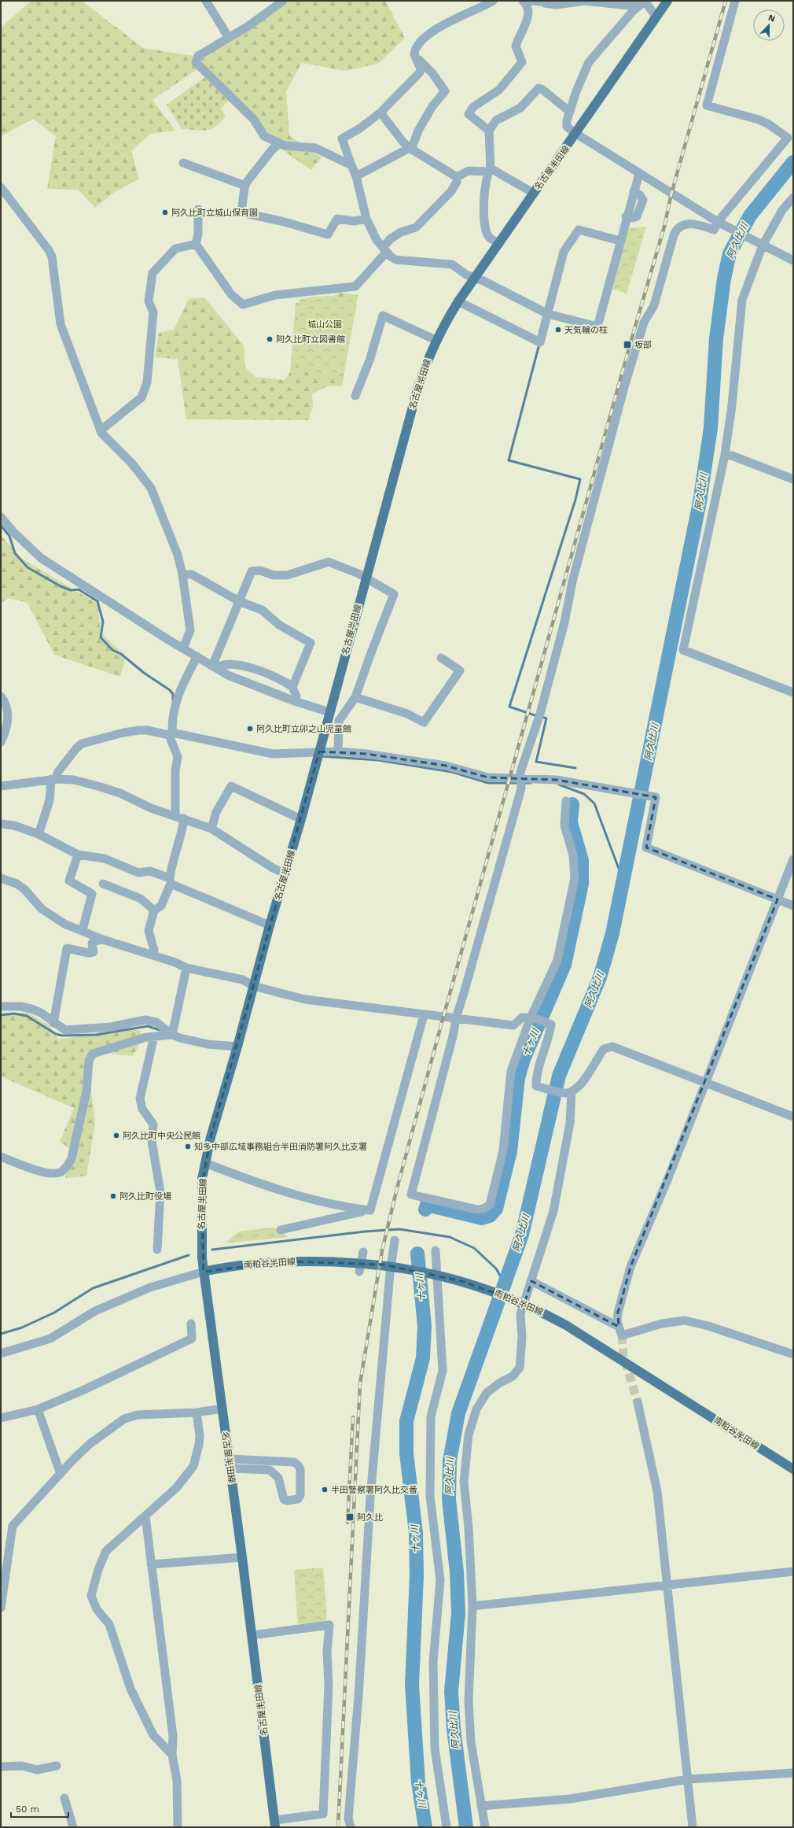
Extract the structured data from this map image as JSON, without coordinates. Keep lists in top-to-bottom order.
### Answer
{
  "streets": {
    "main road": ["名古屋半田線", "南粕谷半田線"]
  },
  "crossings": [
    ["名古屋半田線", "南粕谷半田線"]
  ],
  "water": ["阿久比川", "十ヶ川"],
  "parks": ["城山公園"],
  "places": {
    "other": [
      "阿久比町立城山保育園",
      "天気輪の柱",
      "阿久比町立図書館",
      "阿久比町立卯之山児童館",
      "阿久比町中央公民館",
      "知多中部広域事務組合半田消防署阿久比支署",
      "阿久比町役場",
      "半田警察署阿久比交番"
    ],
    "transit": ["坂部", "阿久比"]
  },
  "scale_bar": "50 m",
  "north": "top"
}
